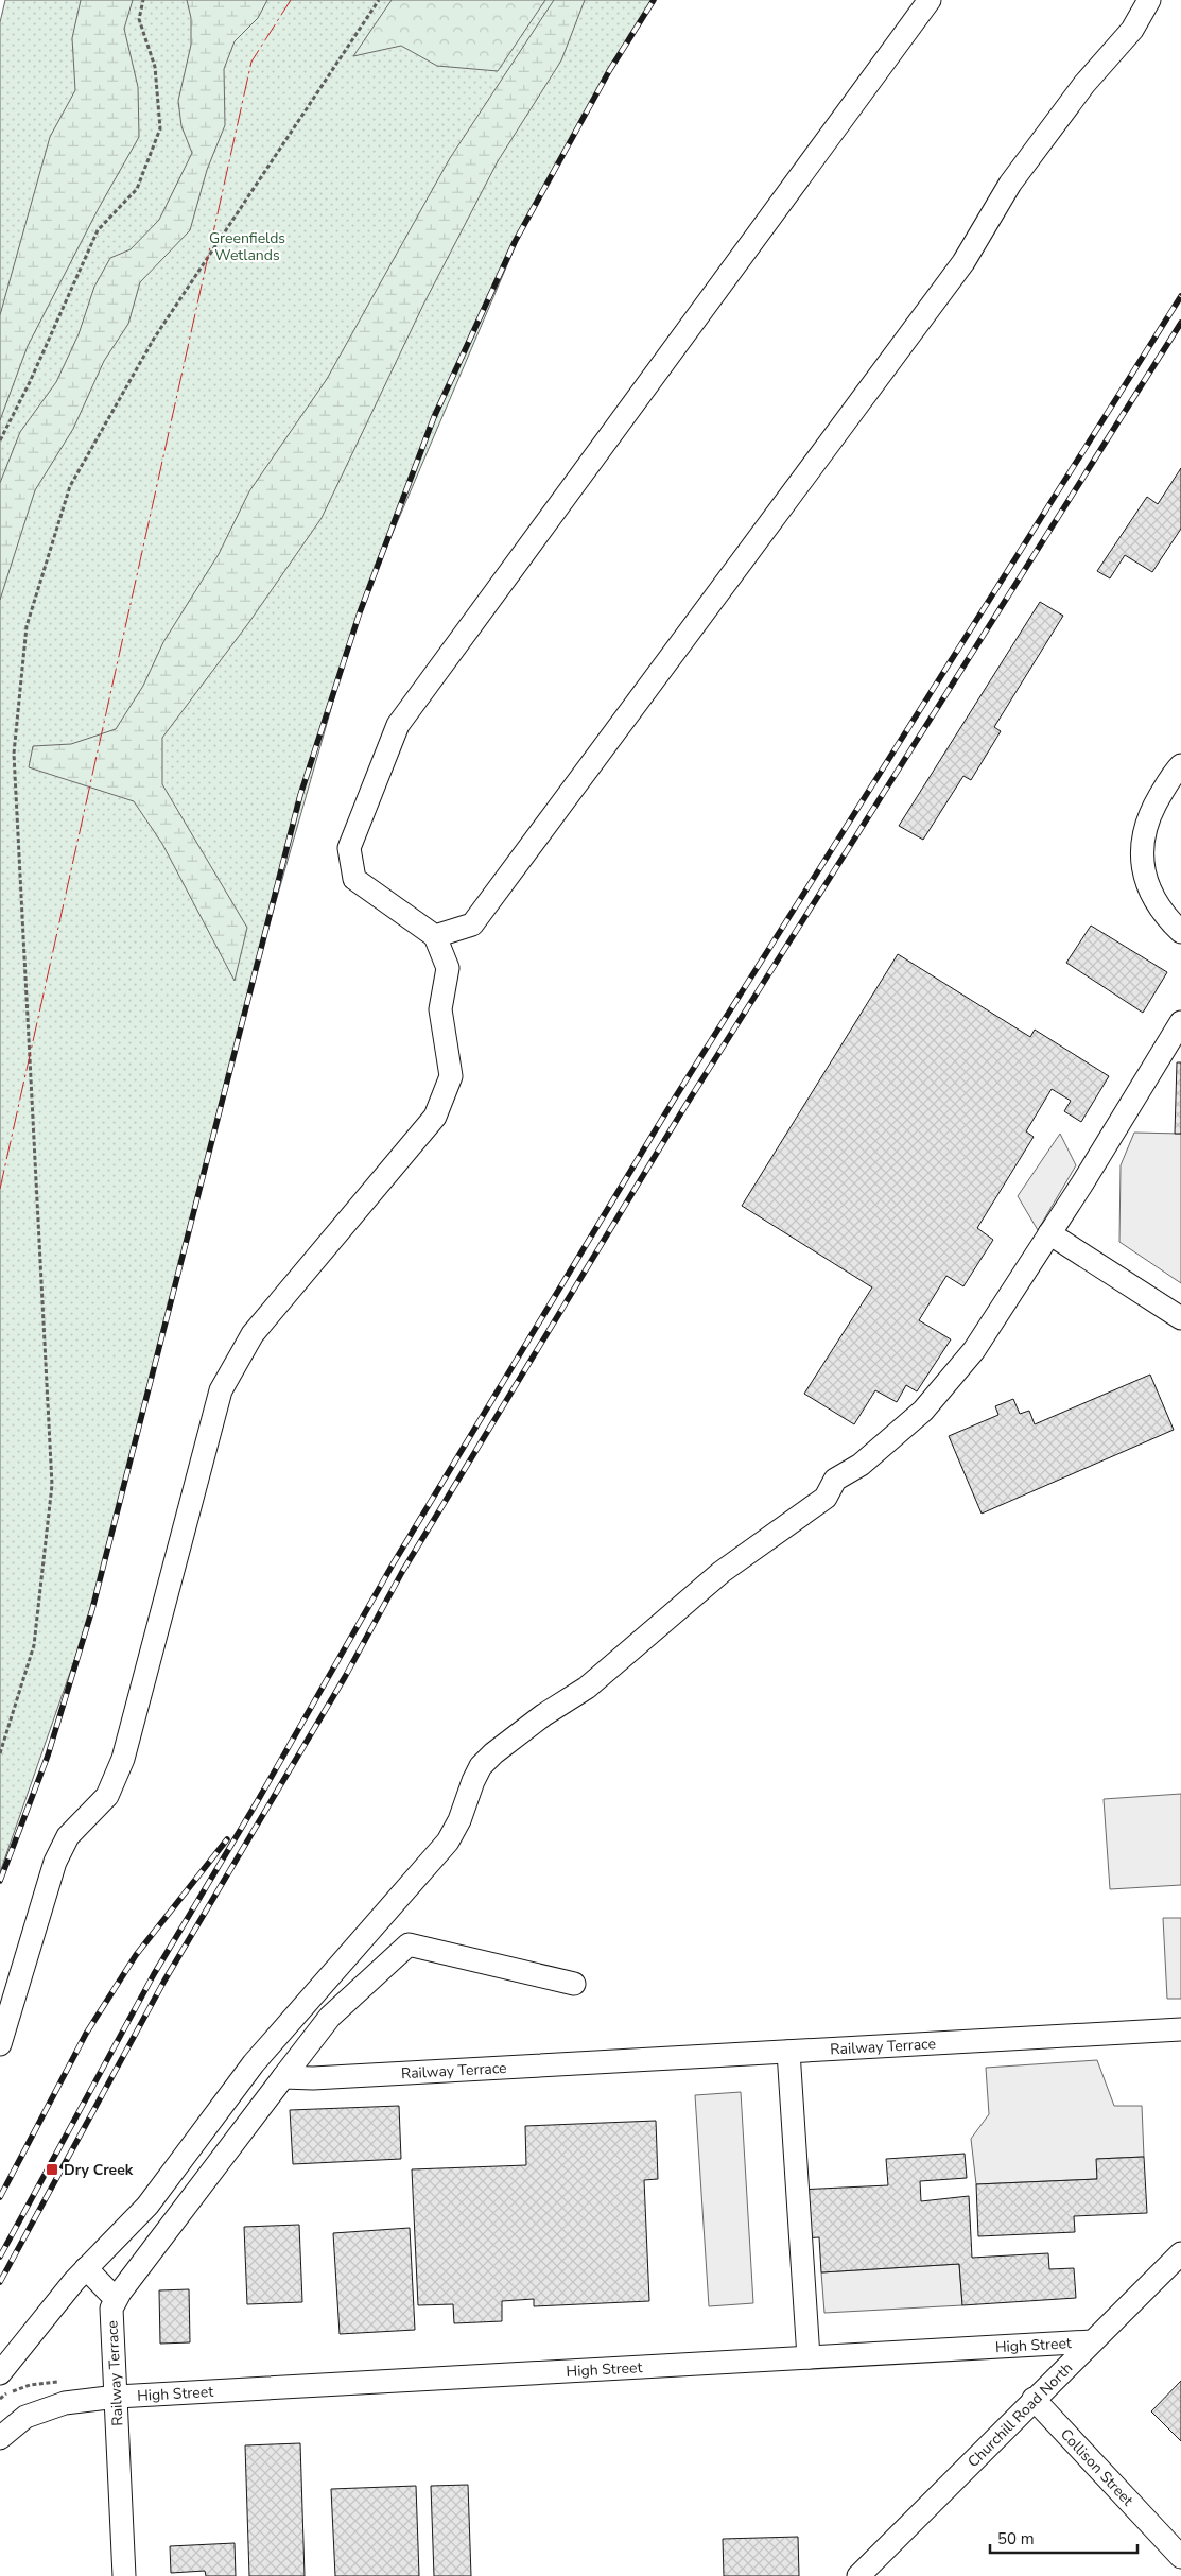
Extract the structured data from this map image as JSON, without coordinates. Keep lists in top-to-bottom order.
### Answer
{
  "streets": {
    "street": [
      "Railway Terrace",
      "High Street",
      "Churchill Road North",
      "Collison Street"
    ]
  },
  "crossings": [
    ["Railway Terrace", "High Street"],
    ["High Street", "Churchill Road North"],
    ["Churchill Road North", "Collison Street"]
  ],
  "parks": ["Greenfields Wetlands"],
  "places": {
    "transit": ["Dry Creek"]
  },
  "scale_bar": "50 m"
}
